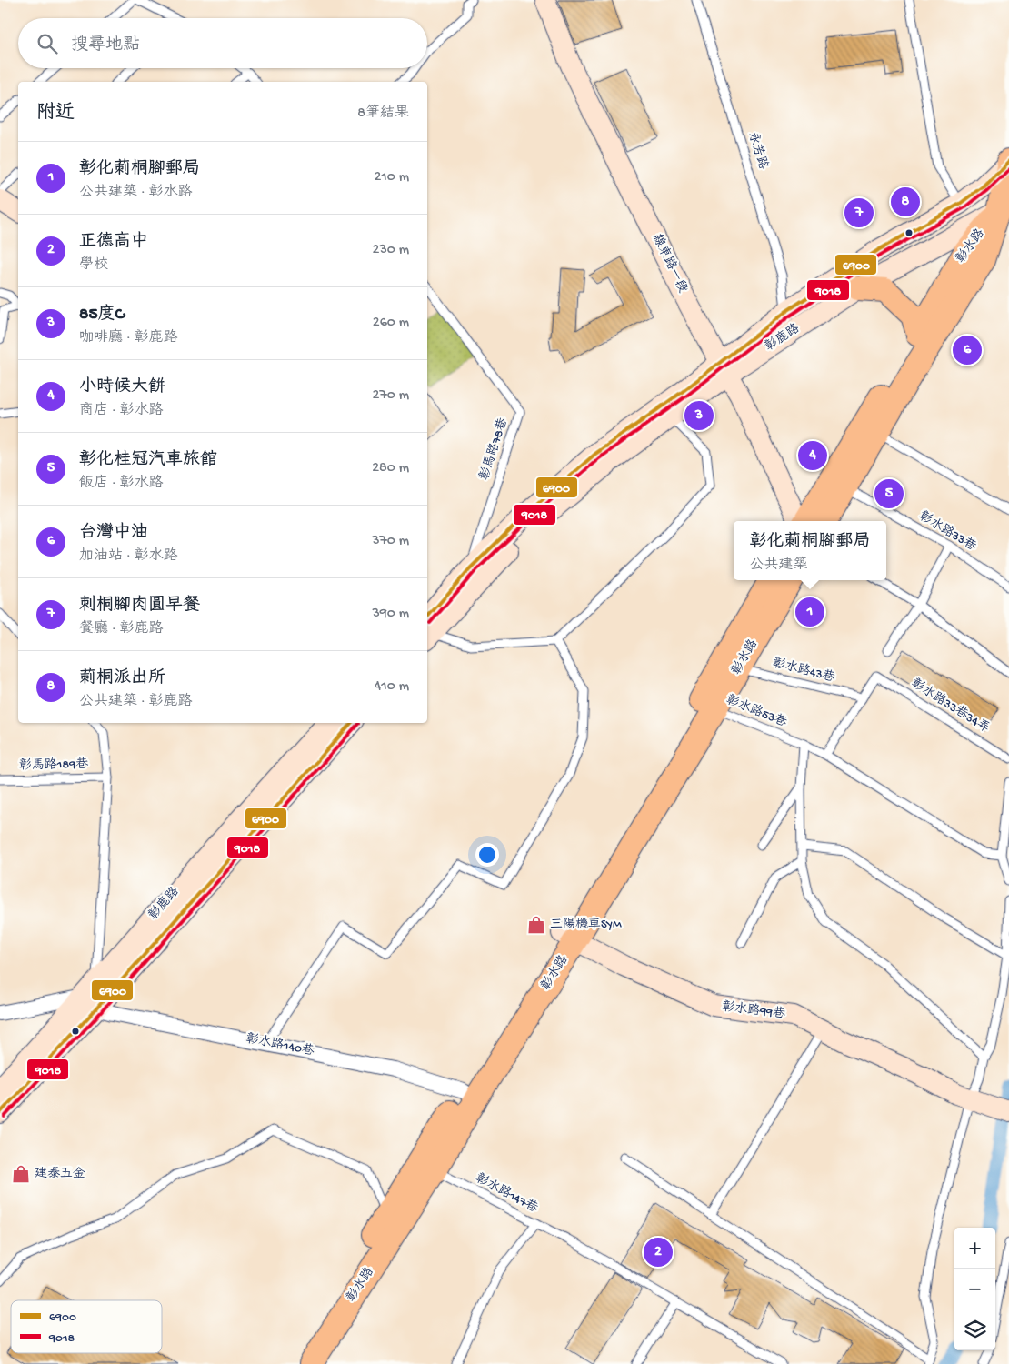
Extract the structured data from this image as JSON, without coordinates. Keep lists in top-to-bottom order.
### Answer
{
  "streets": {
    "main road": [
      "彰水路",
      "線東路一段",
      "彰鹿路",
      "彰水路99巷"
    ],
    "street": ["彰水路140巷"],
    "lane": [
      "永芳路",
      "彰馬路78巷",
      "彰水路33巷",
      "彰水路43巷",
      "彰水路33巷34弄",
      "彰水路53巷",
      "彰馬路189巷",
      "彰水路147巷"
    ]
  },
  "crossings": [
    ["永芳路", "彰鹿路"],
    ["彰水路", "彰鹿路"],
    ["彰水路", "彰水路33巷"],
    ["彰水路", "彰水路43巷"],
    ["彰水路", "彰水路53巷"],
    ["彰水路", "彰水路99巷"],
    ["彰水路", "彰水路140巷"],
    ["彰水路", "彰水路147巷"],
    ["線東路一段", "彰鹿路"],
    ["彰鹿路", "彰馬路78巷"],
    ["彰鹿路", "彰水路140巷"],
    ["彰水路43巷", "彰水路33巷34弄"]
  ],
  "places": {
    "shop": ["三陽機車SYM", "建泰五金"]
  },
  "lines": ["transit line 6900", "transit line 9018"],
  "legend": ["6900", "9018"],
  "page": {
    "search": "搜尋地點",
    "heading": ["附近", "8筆結果"],
    "list": [
      {
        "mark": "1",
        "name": "彰化莿桐腳郵局",
        "note": "公共建築 · 彰水路",
        "value": "210 m"
      },
      {
        "mark": "2",
        "name": "正德高中",
        "note": "學校",
        "value": "230 m"
      },
      {
        "mark": "3",
        "name": "85度C",
        "note": "咖啡廳 · 彰鹿路",
        "value": "260 m"
      },
      {
        "mark": "4",
        "name": "小時候大餅",
        "note": "商店 · 彰水路",
        "value": "270 m"
      },
      {
        "mark": "5",
        "name": "彰化桂冠汽車旅館",
        "note": "飯店 · 彰水路",
        "value": "280 m"
      },
      {
        "mark": "6",
        "name": "台灣中油",
        "note": "加油站 · 彰水路",
        "value": "370 m"
      },
      {
        "mark": "7",
        "name": "刺桐腳肉圓早餐",
        "note": "餐廳 · 彰鹿路",
        "value": "390 m"
      },
      {
        "mark": "8",
        "name": "莿桐派出所",
        "note": "公共建築 · 彰鹿路",
        "value": "410 m"
      }
    ],
    "pins": [
      "8",
      "7",
      "6",
      "3",
      "4",
      "5",
      "1",
      "2"
    ],
    "popup": ["彰化莿桐腳郵局", "公共建築"],
    "map_buttons": ["+", "−"]
  }
}
